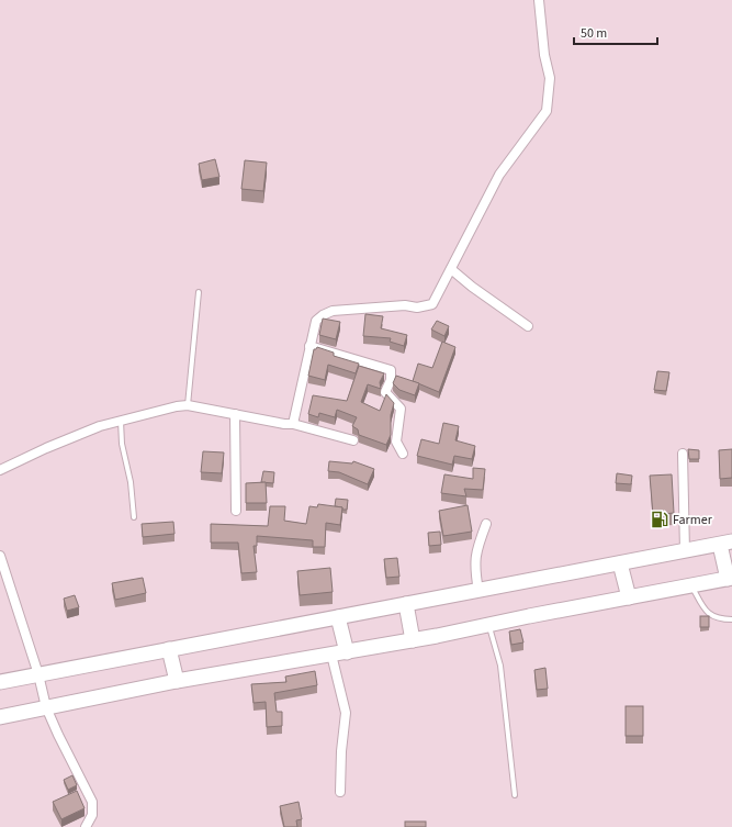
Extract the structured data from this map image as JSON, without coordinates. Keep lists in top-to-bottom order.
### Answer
{
  "places": {
    "fuel station": ["Farmer"]
  },
  "scale_bar": "50 m"
}
